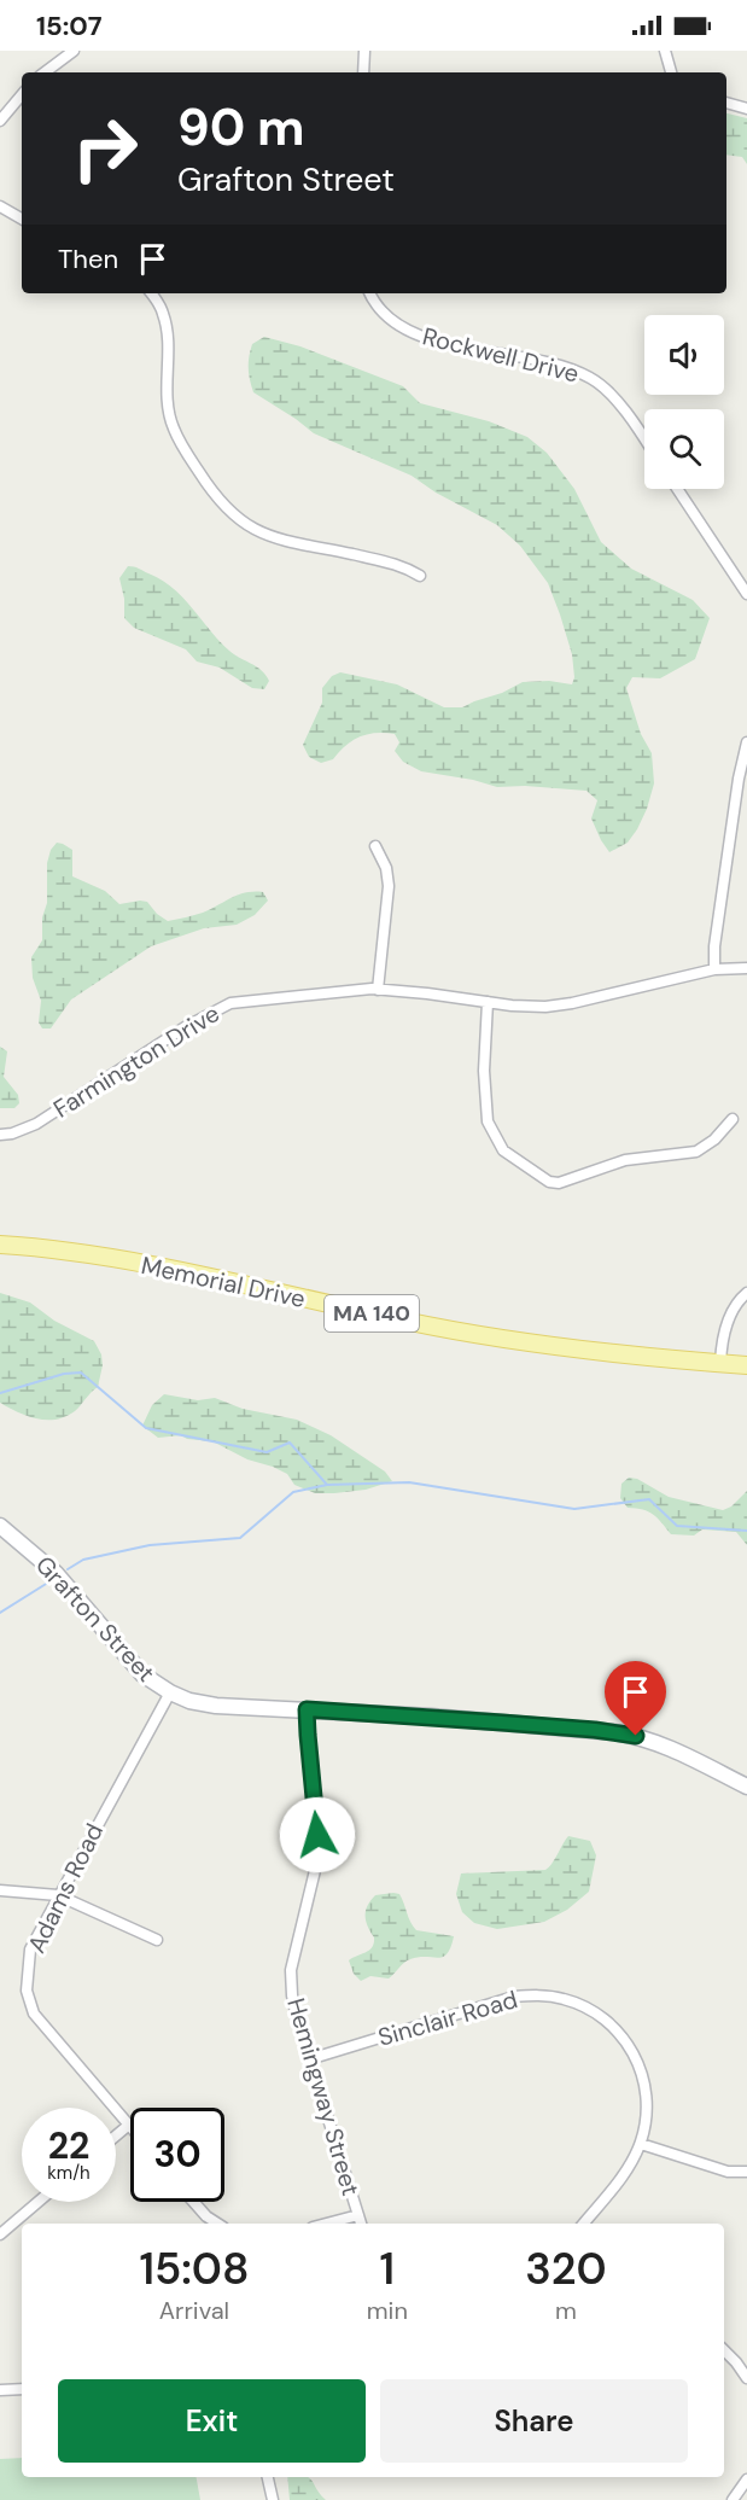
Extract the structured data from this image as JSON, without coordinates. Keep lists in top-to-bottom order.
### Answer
{
  "streets": {
    "main road": ["Memorial Drive", "MA 140"],
    "street": [
      "Rockwell Drive",
      "Farmington Drive",
      "Grafton Street",
      "Adams Road",
      "Sinclair Road",
      "Hemingway Street"
    ]
  },
  "crossings": [
    ["Grafton Street", "Adams Road"],
    ["Grafton Street", "Hemingway Street"],
    ["Sinclair Road", "Hemingway Street"]
  ],
  "page": {
    "status": "15:07",
    "turn": ["90 m", "Grafton Street"],
    "then": "Then",
    "speed": "22 km/h",
    "limit": "30",
    "eta": [
      "15:08",
      "Arrival",
      "1",
      "min",
      "320",
      "m"
    ],
    "buttons": ["Exit", "Share"]
  }
}
